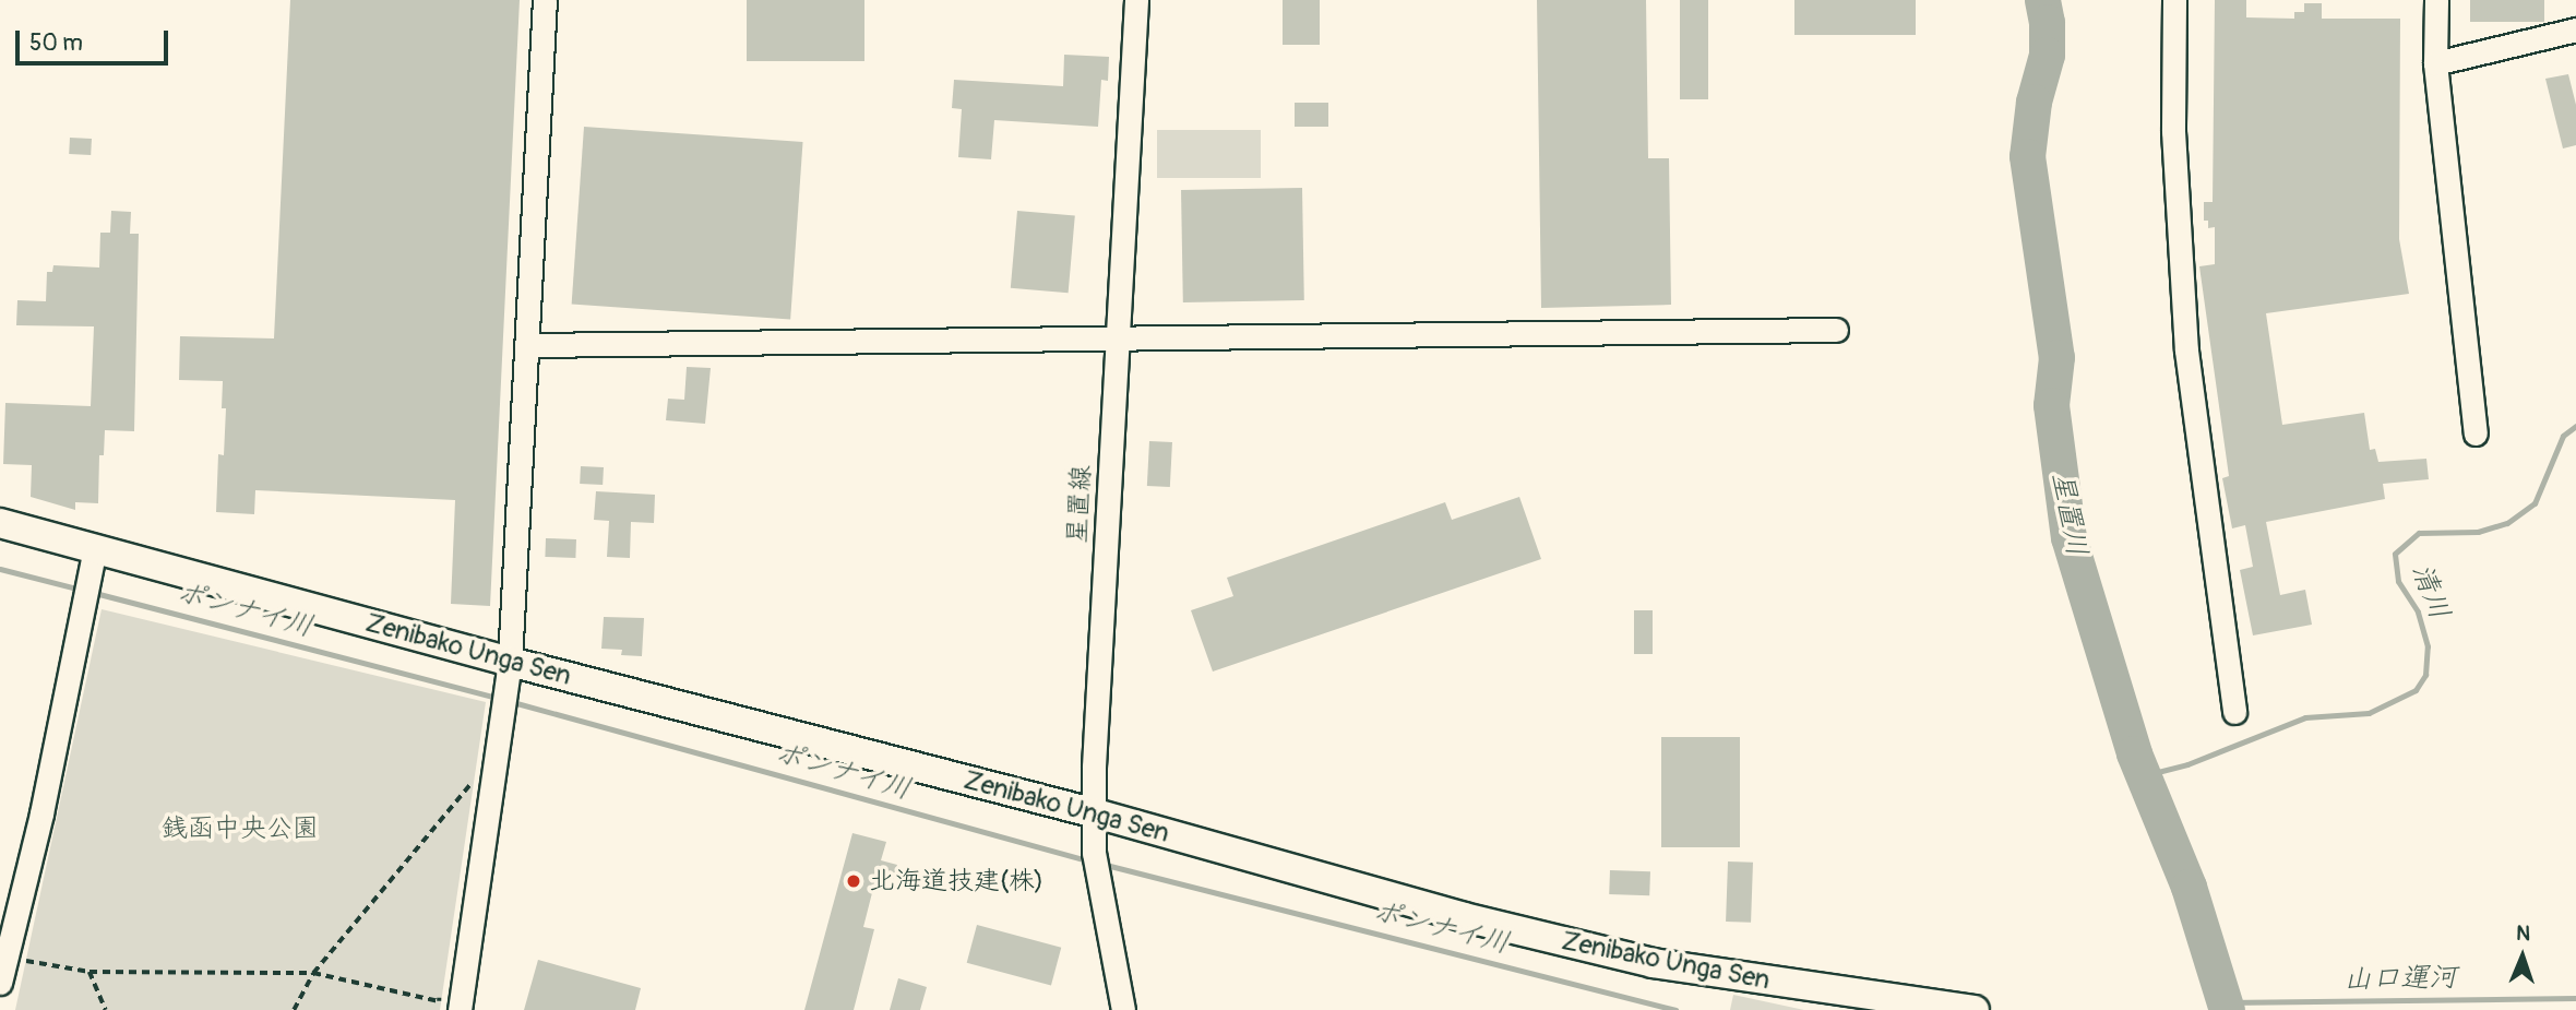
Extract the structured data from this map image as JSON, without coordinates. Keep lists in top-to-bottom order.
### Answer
{
  "streets": {
    "street": ["星置線", "Zenibako Unga Sen"]
  },
  "crossings": [
    ["星置線", "Zenibako Unga Sen"]
  ],
  "water": [
    "星置川",
    "清川",
    "ポンナイ川",
    "山口運河"
  ],
  "parks": ["銭函中央公園"],
  "places": ["北海道技建(株)"],
  "scale_bar": "50 m",
  "north": "top"
}
